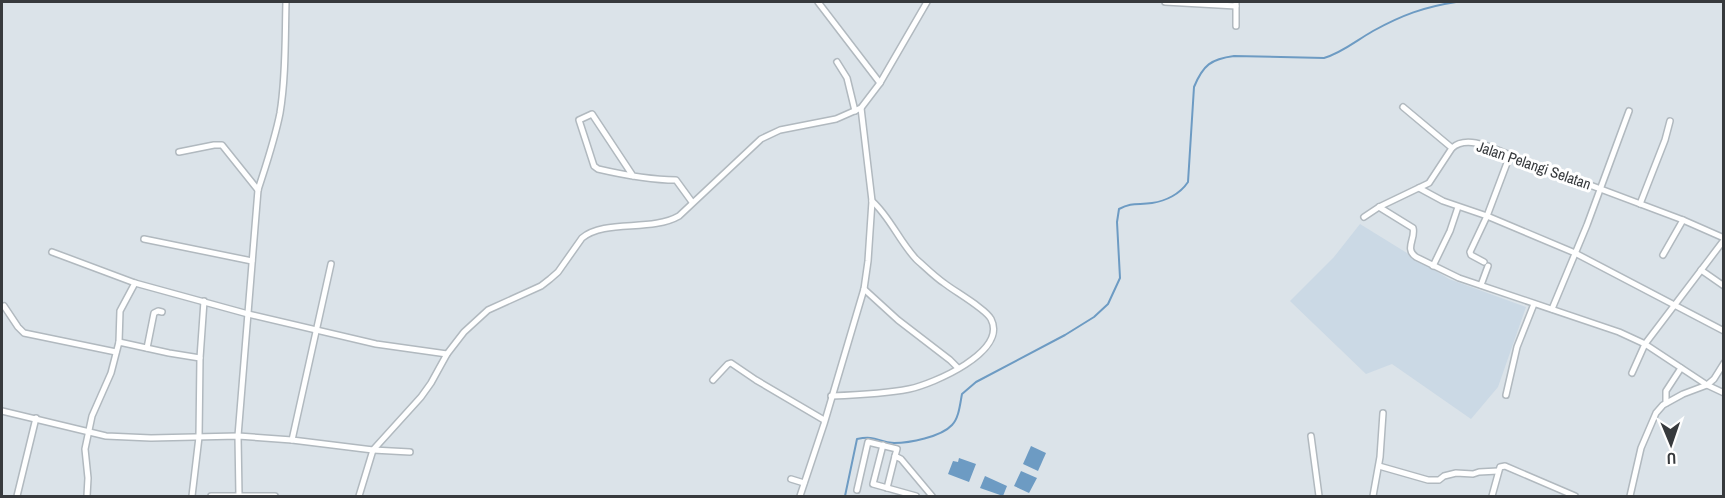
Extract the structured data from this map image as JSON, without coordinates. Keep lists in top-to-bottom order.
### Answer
{
  "streets": {
    "street": ["Jalan Pelangi Selatan"]
  },
  "north": "bottom"
}
